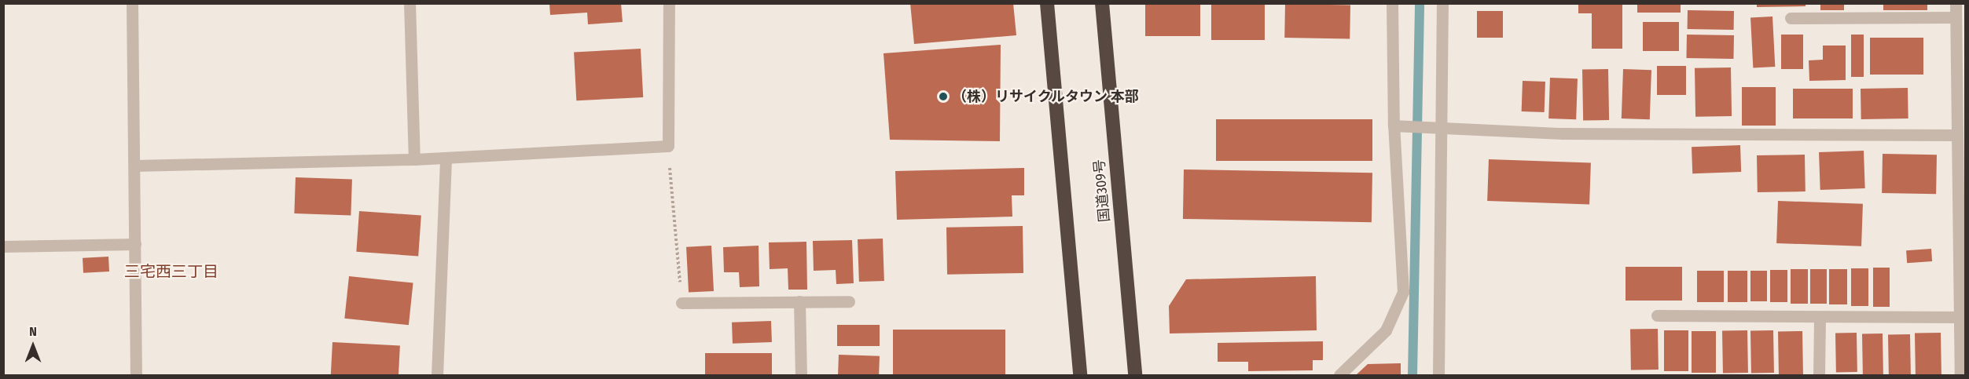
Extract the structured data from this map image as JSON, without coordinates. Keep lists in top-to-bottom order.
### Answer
{
  "streets": {
    "highway": ["国道309号"]
  },
  "districts": ["三宅西三丁目"],
  "places": ["（株）リサイクルタウン 本部"],
  "north": "top"
}
